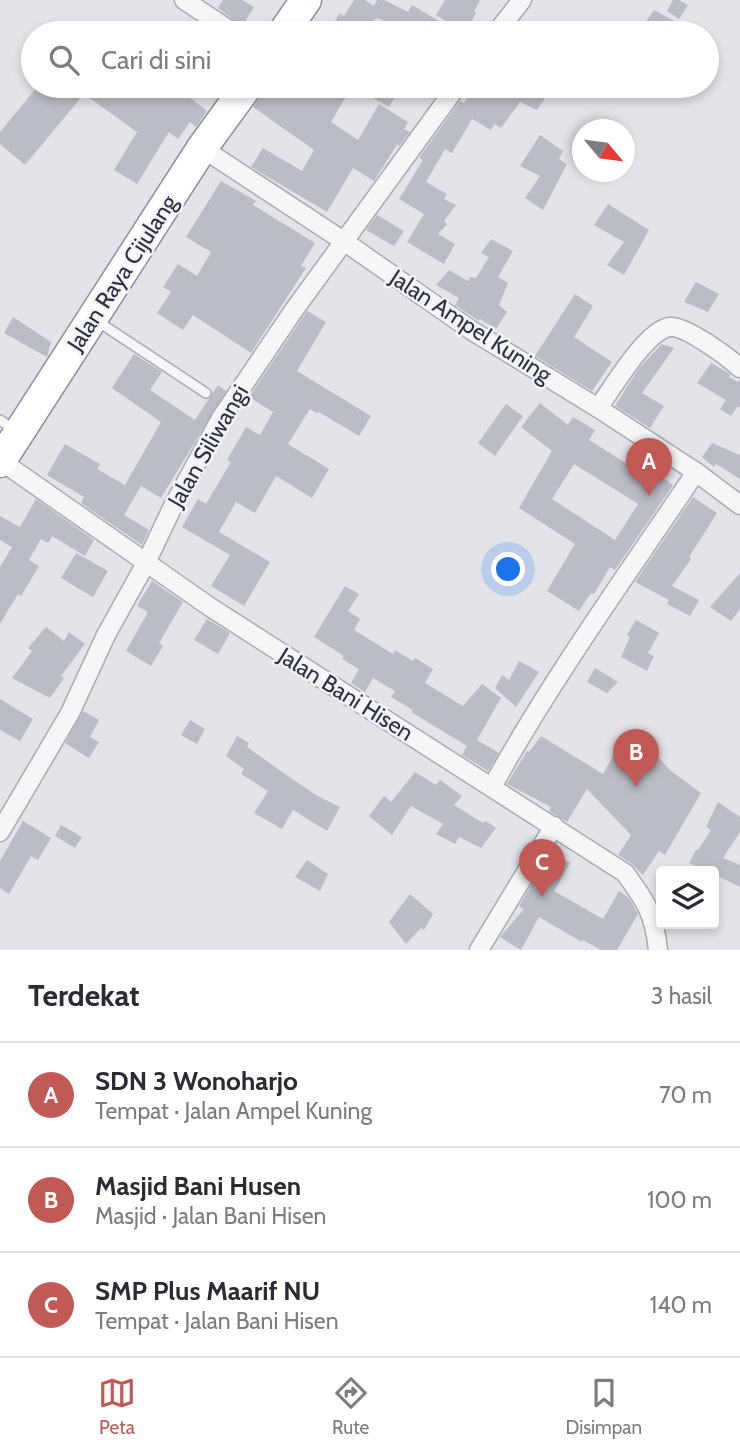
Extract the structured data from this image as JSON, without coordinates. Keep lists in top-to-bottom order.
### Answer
{
  "streets": {
    "highway": ["Jalan Raya Cijulang"],
    "street": ["Jalan Ampel Kuning", "Jalan Siliwangi", "Jalan Bani Hisen"]
  },
  "crossings": [
    ["Jalan Raya Cijulang", "Jalan Ampel Kuning"],
    ["Jalan Raya Cijulang", "Jalan Bani Hisen"],
    ["Jalan Ampel Kuning", "Jalan Siliwangi"],
    ["Jalan Siliwangi", "Jalan Bani Hisen"]
  ],
  "north": "bottom right",
  "page": {
    "search": "Cari di sini",
    "pins": ["A", "B", "C"],
    "heading": ["Terdekat", "3 hasil"],
    "list": [
      {
        "mark": "A",
        "name": "SDN 3 Wonoharjo",
        "note": "Tempat · Jalan Ampel Kuning",
        "value": "70 m"
      },
      {
        "mark": "B",
        "name": "Masjid Bani Husen",
        "note": "Masjid · Jalan Bani Hisen",
        "value": "100 m"
      },
      {
        "mark": "C",
        "name": "SMP Plus Maarif NU",
        "note": "Tempat · Jalan Bani Hisen",
        "value": "140 m"
      }
    ],
    "nav": ["Peta", "Rute", "Disimpan"]
  }
}
